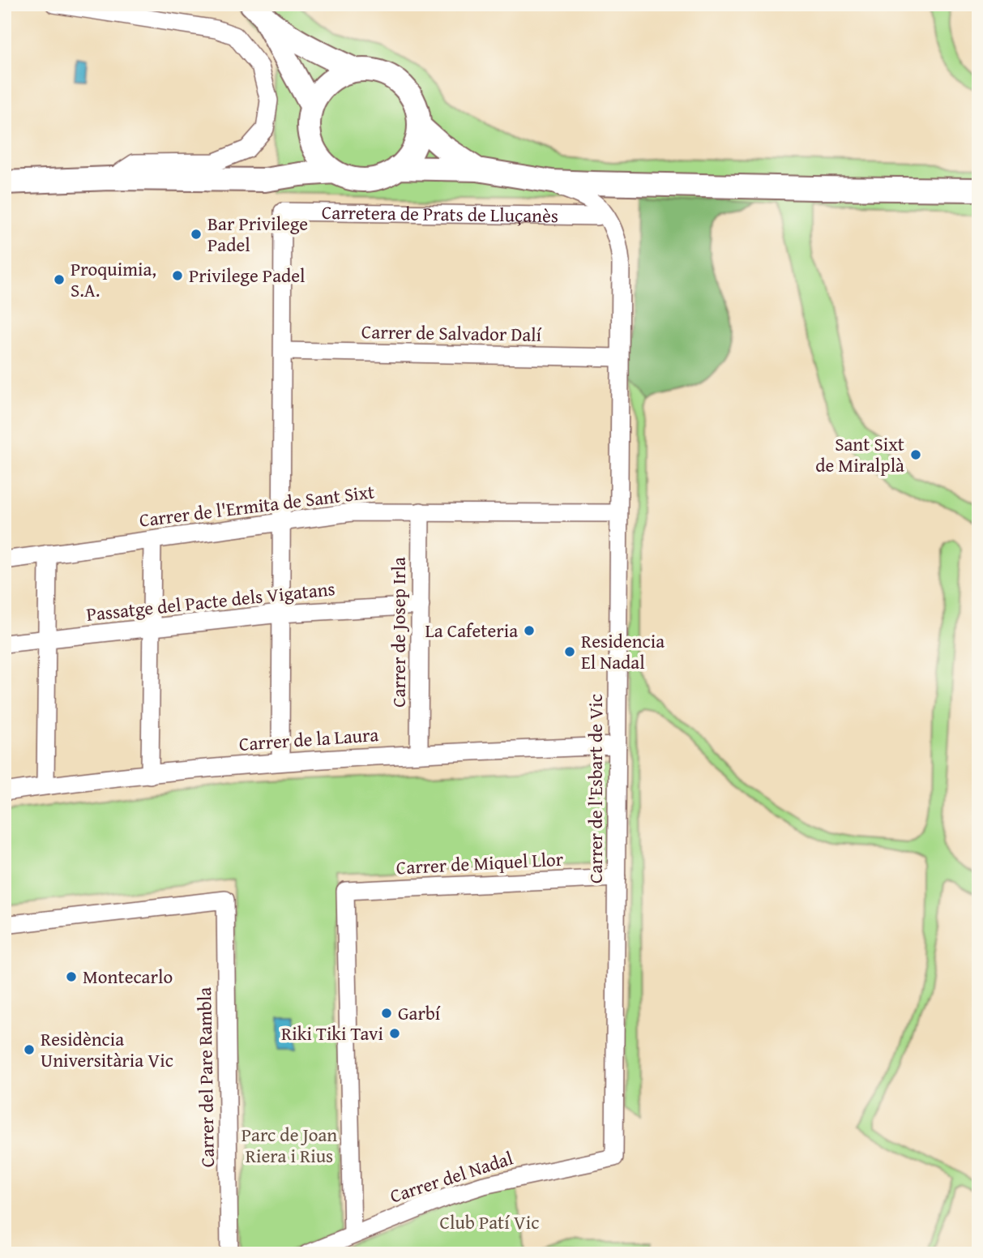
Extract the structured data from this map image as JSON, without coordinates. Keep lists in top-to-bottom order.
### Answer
{
  "streets": {
    "street": [
      "Carretera de Prats de Lluçanès",
      "Carrer de Salvador Dalí",
      "Carrer de l'Ermita de Sant Sixt",
      "Passatge del Pacte dels Vigatans",
      "Carrer de Josep Irla",
      "Carrer de la Laura",
      "Carrer de l'Esbart de Vic",
      "Carrer de Miquel Llor",
      "Carrer del Pare Rambla",
      "Carrer del Nadal"
    ]
  },
  "crossings": [
    ["Carretera de Prats de Lluçanès", "Carrer de Salvador Dalí"],
    ["Carrer de Salvador Dalí", "Carrer de l'Esbart de Vic"],
    ["Carrer de l'Ermita de Sant Sixt", "Carrer de Josep Irla"],
    ["Carrer de l'Ermita de Sant Sixt", "Carrer de l'Esbart de Vic"],
    ["Passatge del Pacte dels Vigatans", "Carrer de Josep Irla"],
    ["Carrer de Josep Irla", "Carrer de la Laura"],
    ["Carrer de la Laura", "Carrer de l'Esbart de Vic"],
    ["Carrer de l'Esbart de Vic", "Carrer de Miquel Llor"],
    ["Carrer de l'Esbart de Vic", "Carrer del Nadal"],
    ["Carrer de Miquel Llor", "Carrer del Nadal"]
  ],
  "parks": ["Parc de Joan Riera i Rius", "Club Patí Vic"],
  "places": [
    "Bar Privilege Padel",
    "Privilege Padel",
    "Proquimia, S.A.",
    "Sant Sixt de Miralplà",
    "La Cafeteria",
    "Residencia El Nadal",
    "Montecarlo",
    "Garbí",
    "Riki Tiki Tavi",
    "Residència Universitària Vic"
  ]
}
